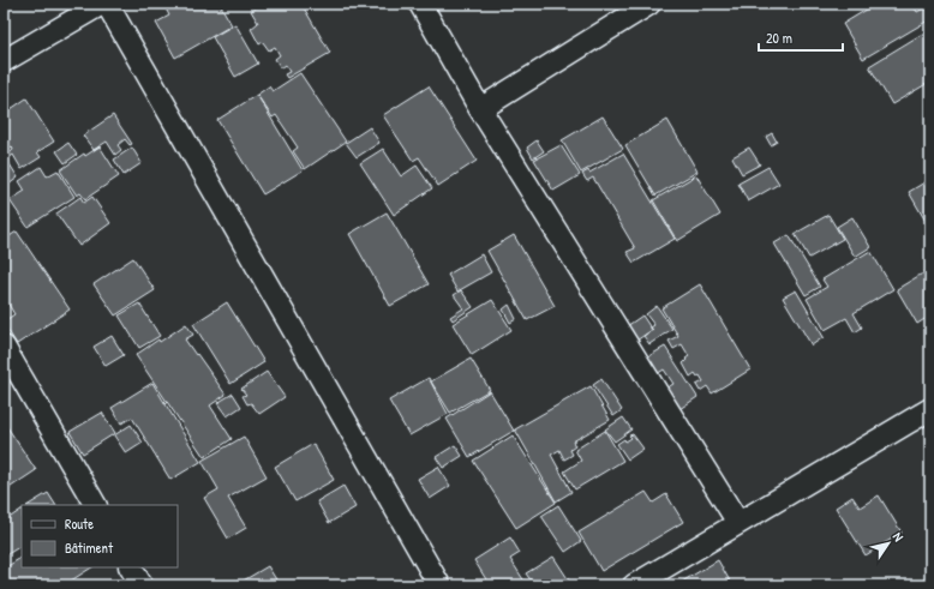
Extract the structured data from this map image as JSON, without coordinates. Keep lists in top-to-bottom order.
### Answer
{
  "legend": ["Route", "Bâtiment"],
  "scale_bar": "20 m",
  "north": "top right"
}
